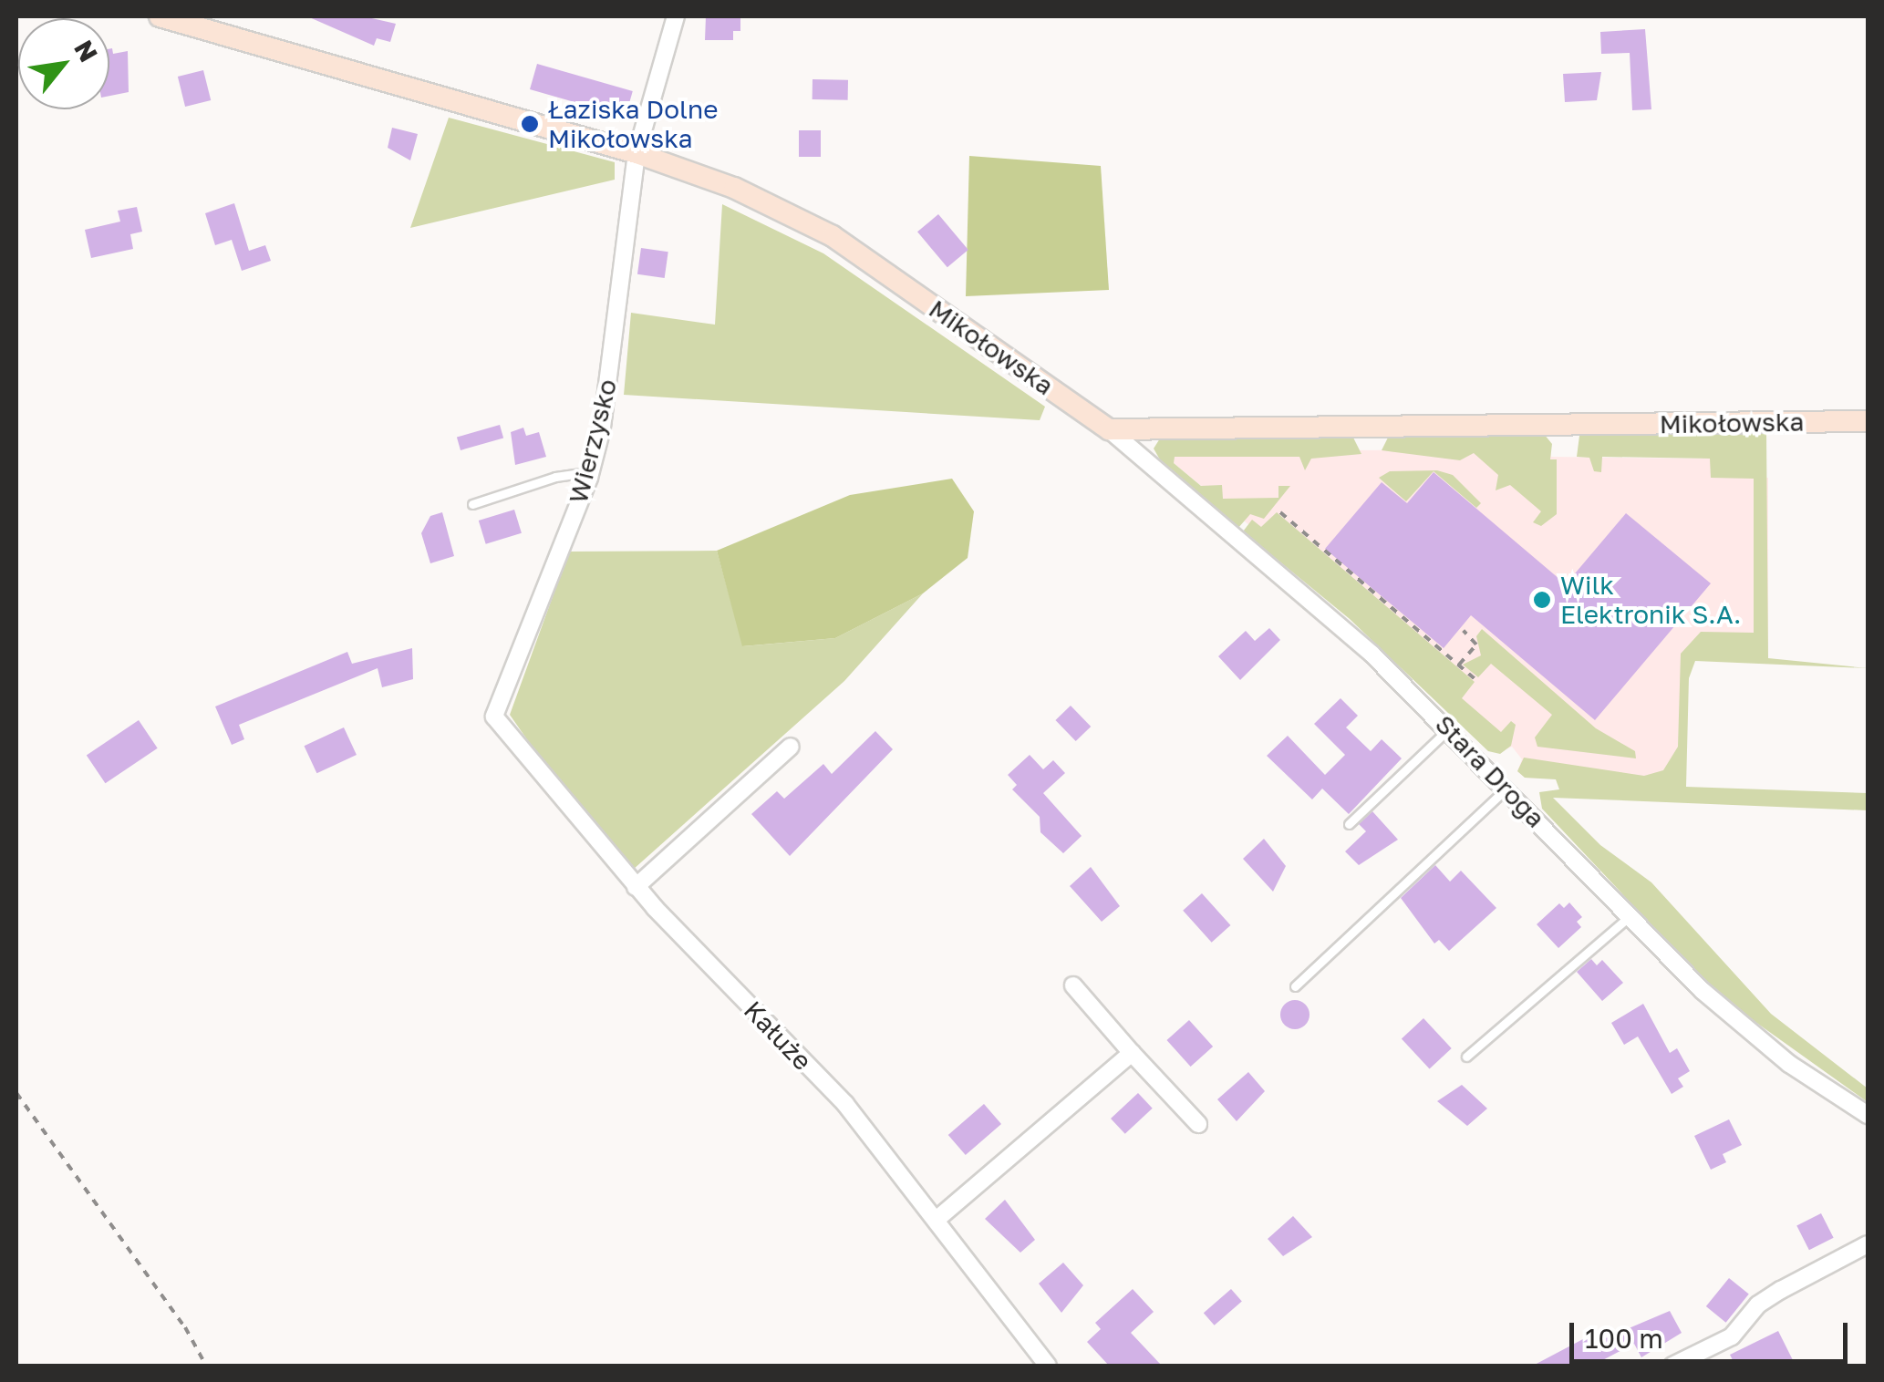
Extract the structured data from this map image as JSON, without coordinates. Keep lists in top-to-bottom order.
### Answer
{
  "streets": {
    "street": [
      "Mikołowska",
      "Wierzysko",
      "Stara Droga",
      "Kałuże"
    ]
  },
  "crossings": [
    ["Mikołowska", "Wierzysko"],
    ["Mikołowska", "Stara Droga"],
    ["Wierzysko", "Kałuże"]
  ],
  "places": ["Łaziska Dolne Mikołowska", "Wilk Elektronik S.A."],
  "scale_bar": "100 m",
  "north": "top right"
}
